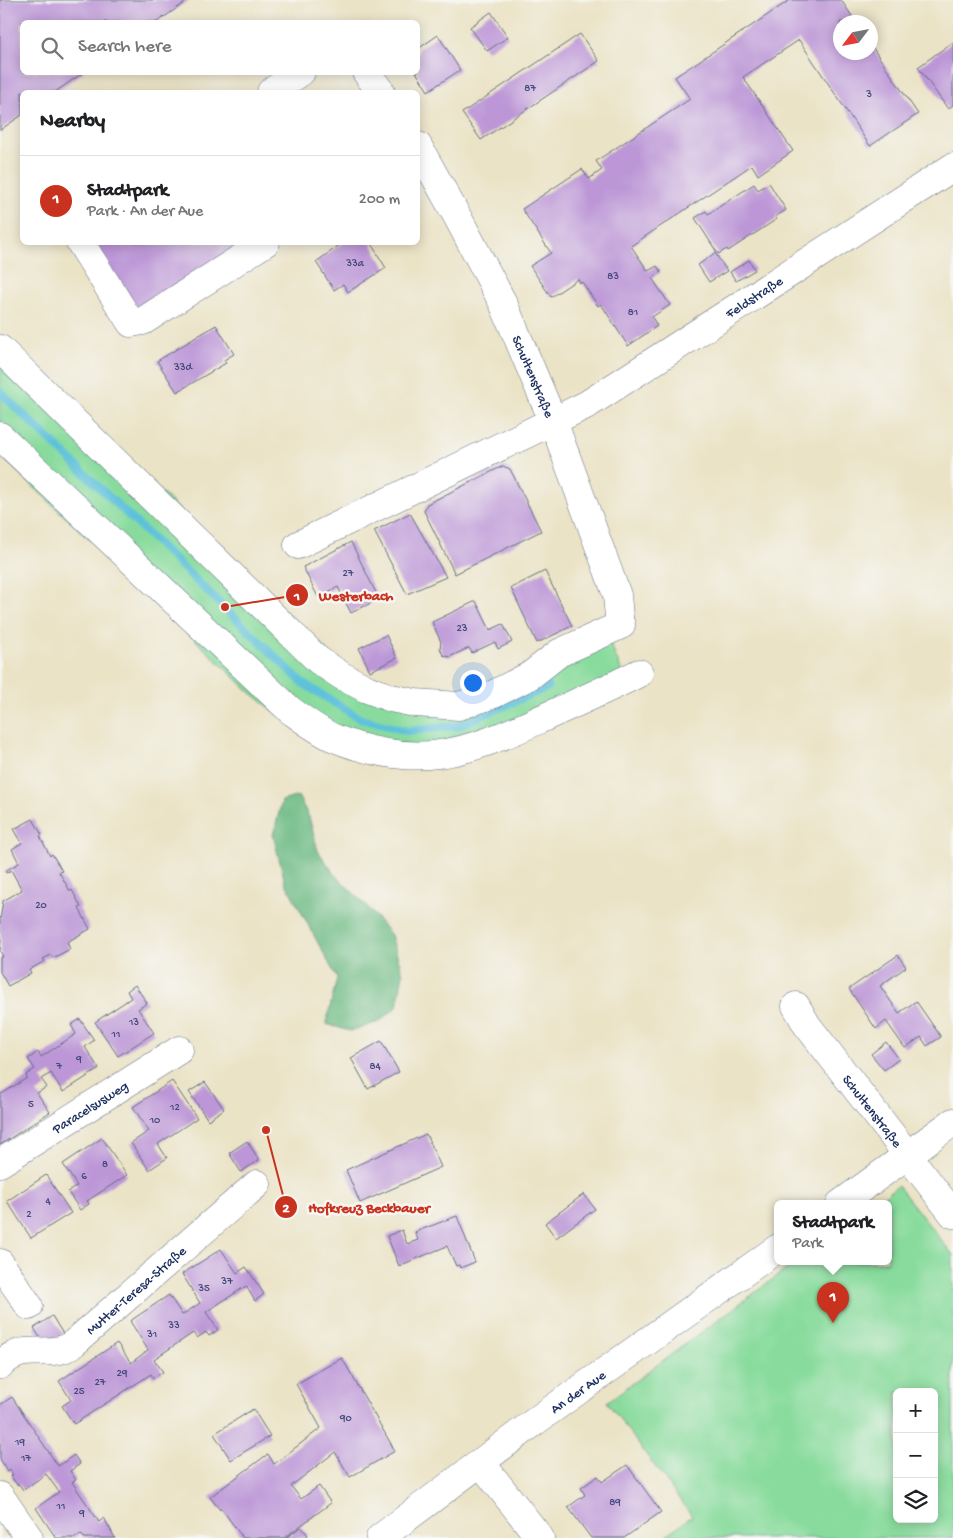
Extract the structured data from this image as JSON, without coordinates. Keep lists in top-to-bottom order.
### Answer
{
  "streets": {
    "street": [
      "Feldstraße",
      "Schultenstraße",
      "Paracelsusweg",
      "Mutter-Teresa-Straße",
      "An der Aue"
    ]
  },
  "crossings": [
    ["Feldstraße", "Schultenstraße"]
  ],
  "places": ["Westerbach", "Hofkreuz Beckbauer"],
  "house_numbers": [
    "87",
    "3",
    "33a",
    "83",
    "81",
    "33d",
    "27",
    "23",
    "20",
    "13",
    "11",
    "9",
    "7",
    "84",
    "5",
    "12",
    "10",
    "8",
    "6",
    "4",
    "2",
    "37",
    "35",
    "33",
    "31",
    "29",
    "27",
    "25",
    "90",
    "19",
    "17",
    "89",
    "11",
    "9"
  ],
  "north": "bottom left",
  "page": {
    "search": "Search here",
    "heading": "Nearby",
    "list": [
      {
        "mark": "1",
        "name": "Stadtpark",
        "note": "Park · An der Aue",
        "value": "200 m"
      }
    ],
    "popup": ["Stadtpark", "Park"],
    "pins": "1",
    "map_buttons": ["+", "−"]
  }
}
